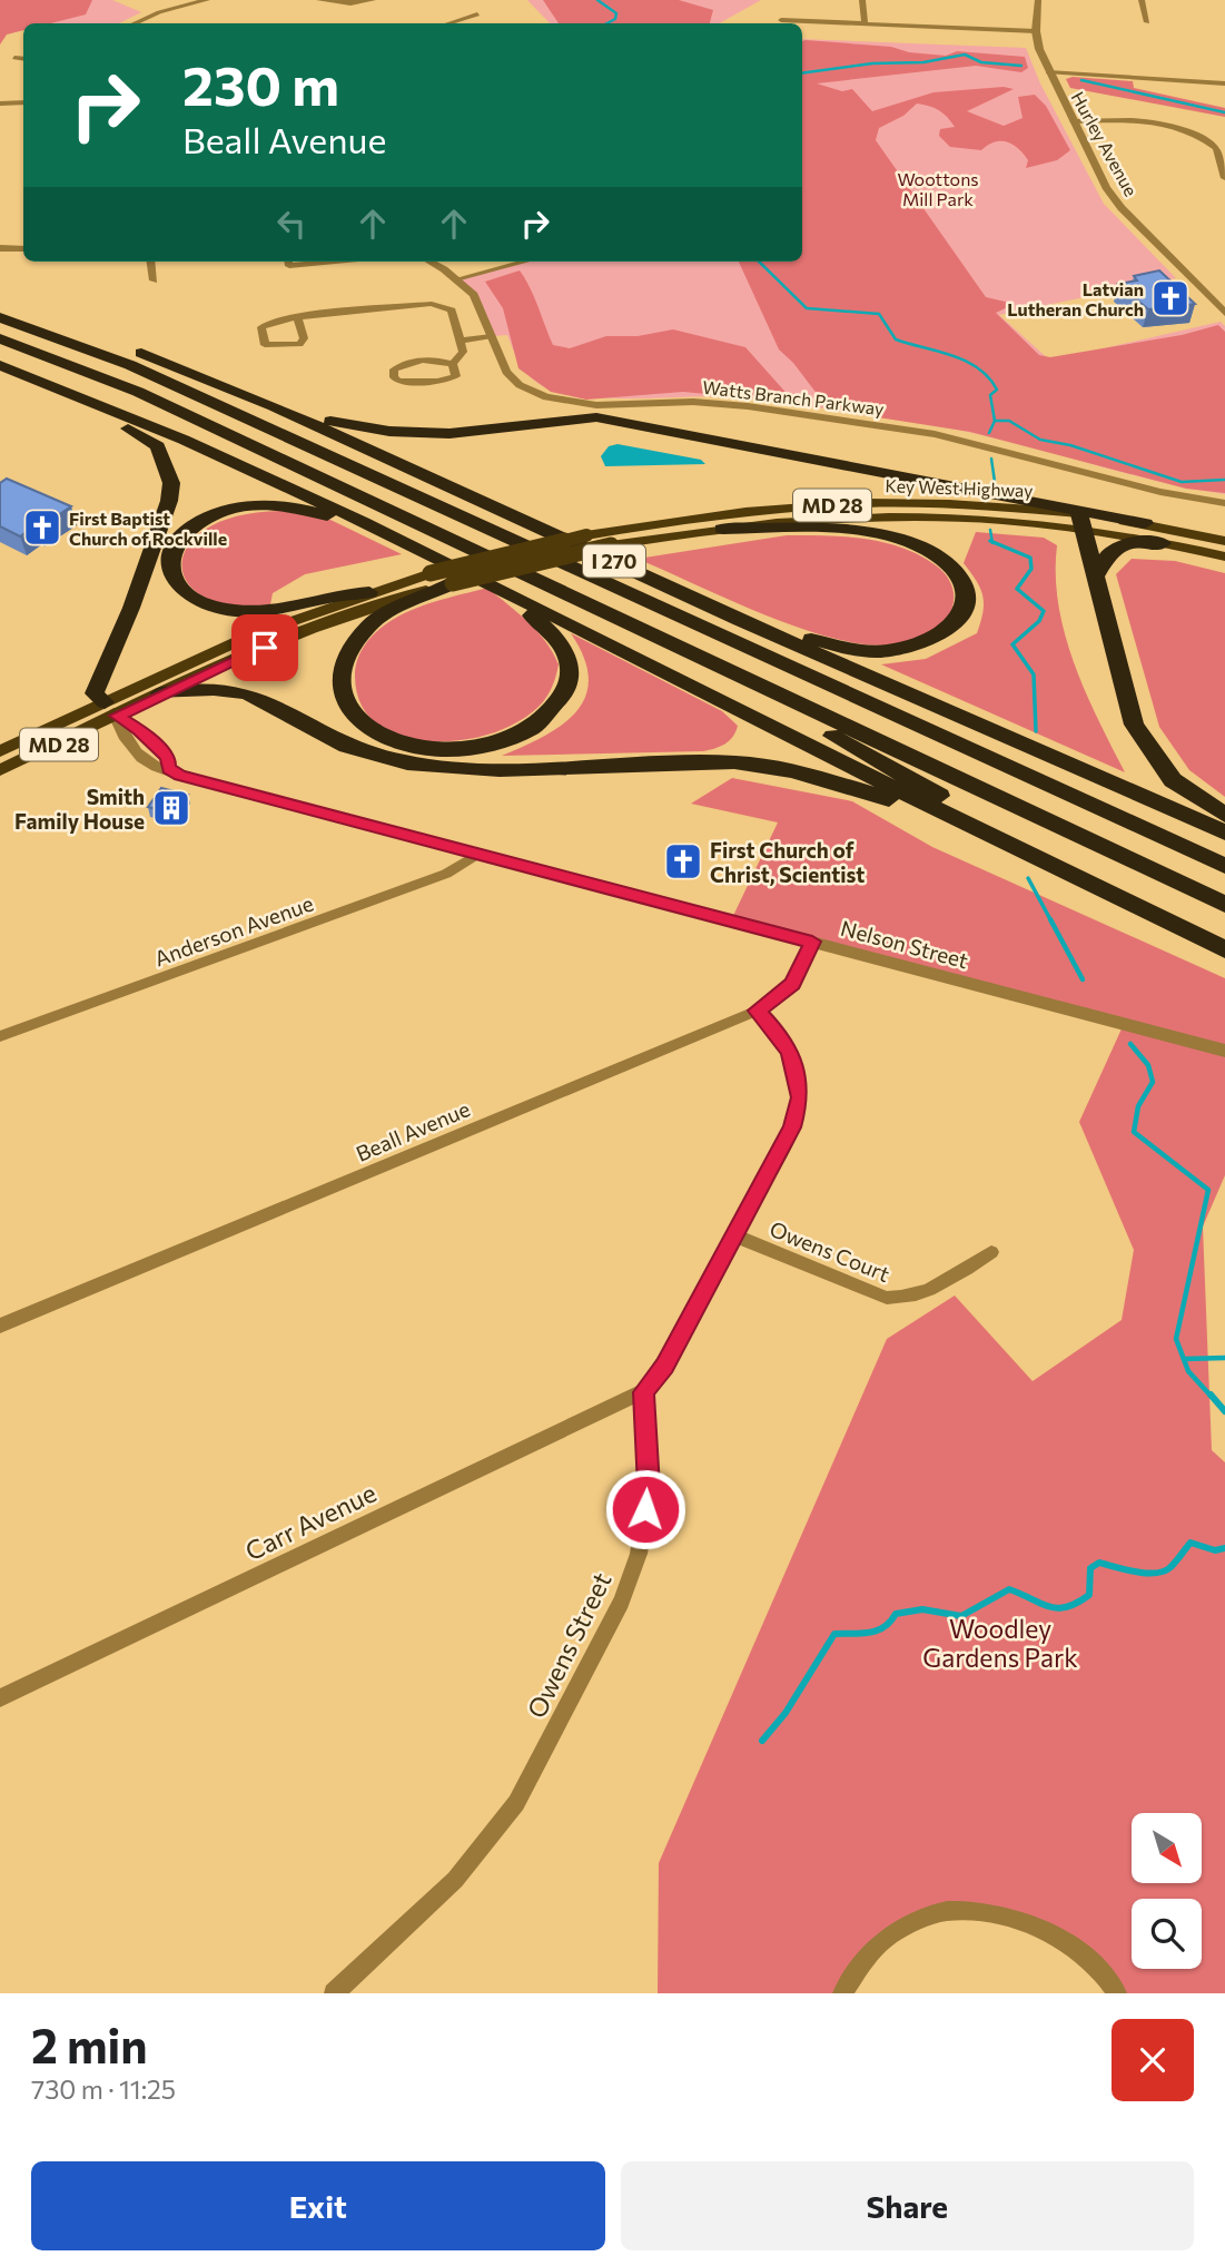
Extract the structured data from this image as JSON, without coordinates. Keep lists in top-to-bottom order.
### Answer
{
  "streets": {
    "highway": ["I 270"],
    "main road": ["Key West Highway", "MD 28"],
    "street": [
      "Hurley Avenue",
      "Watts Branch Parkway",
      "Anderson Avenue",
      "Nelson Street",
      "Beall Avenue",
      "Owens Court",
      "Carr Avenue",
      "Owens Street"
    ]
  },
  "crossings": [
    ["Key West Highway", "MD 28"],
    ["MD 28", "Nelson Street"],
    ["Anderson Avenue", "Nelson Street"],
    ["Nelson Street", "Beall Avenue"],
    ["Carr Avenue", "Owens Street"]
  ],
  "parks": ["Woottons Mill Park", "Woodley Gardens Park"],
  "places": {
    "church": ["Latvian Lutheran Church", "First Baptist Church of Rockville", "First Church of Christ, Scientist"],
    "building": ["Smith Family House"]
  },
  "north": "bottom right",
  "page": {
    "turn": ["230 m", "Beall Avenue"],
    "heading": ["2 min", "730 m · 11:25"],
    "buttons": ["Exit", "Share"]
  }
}
